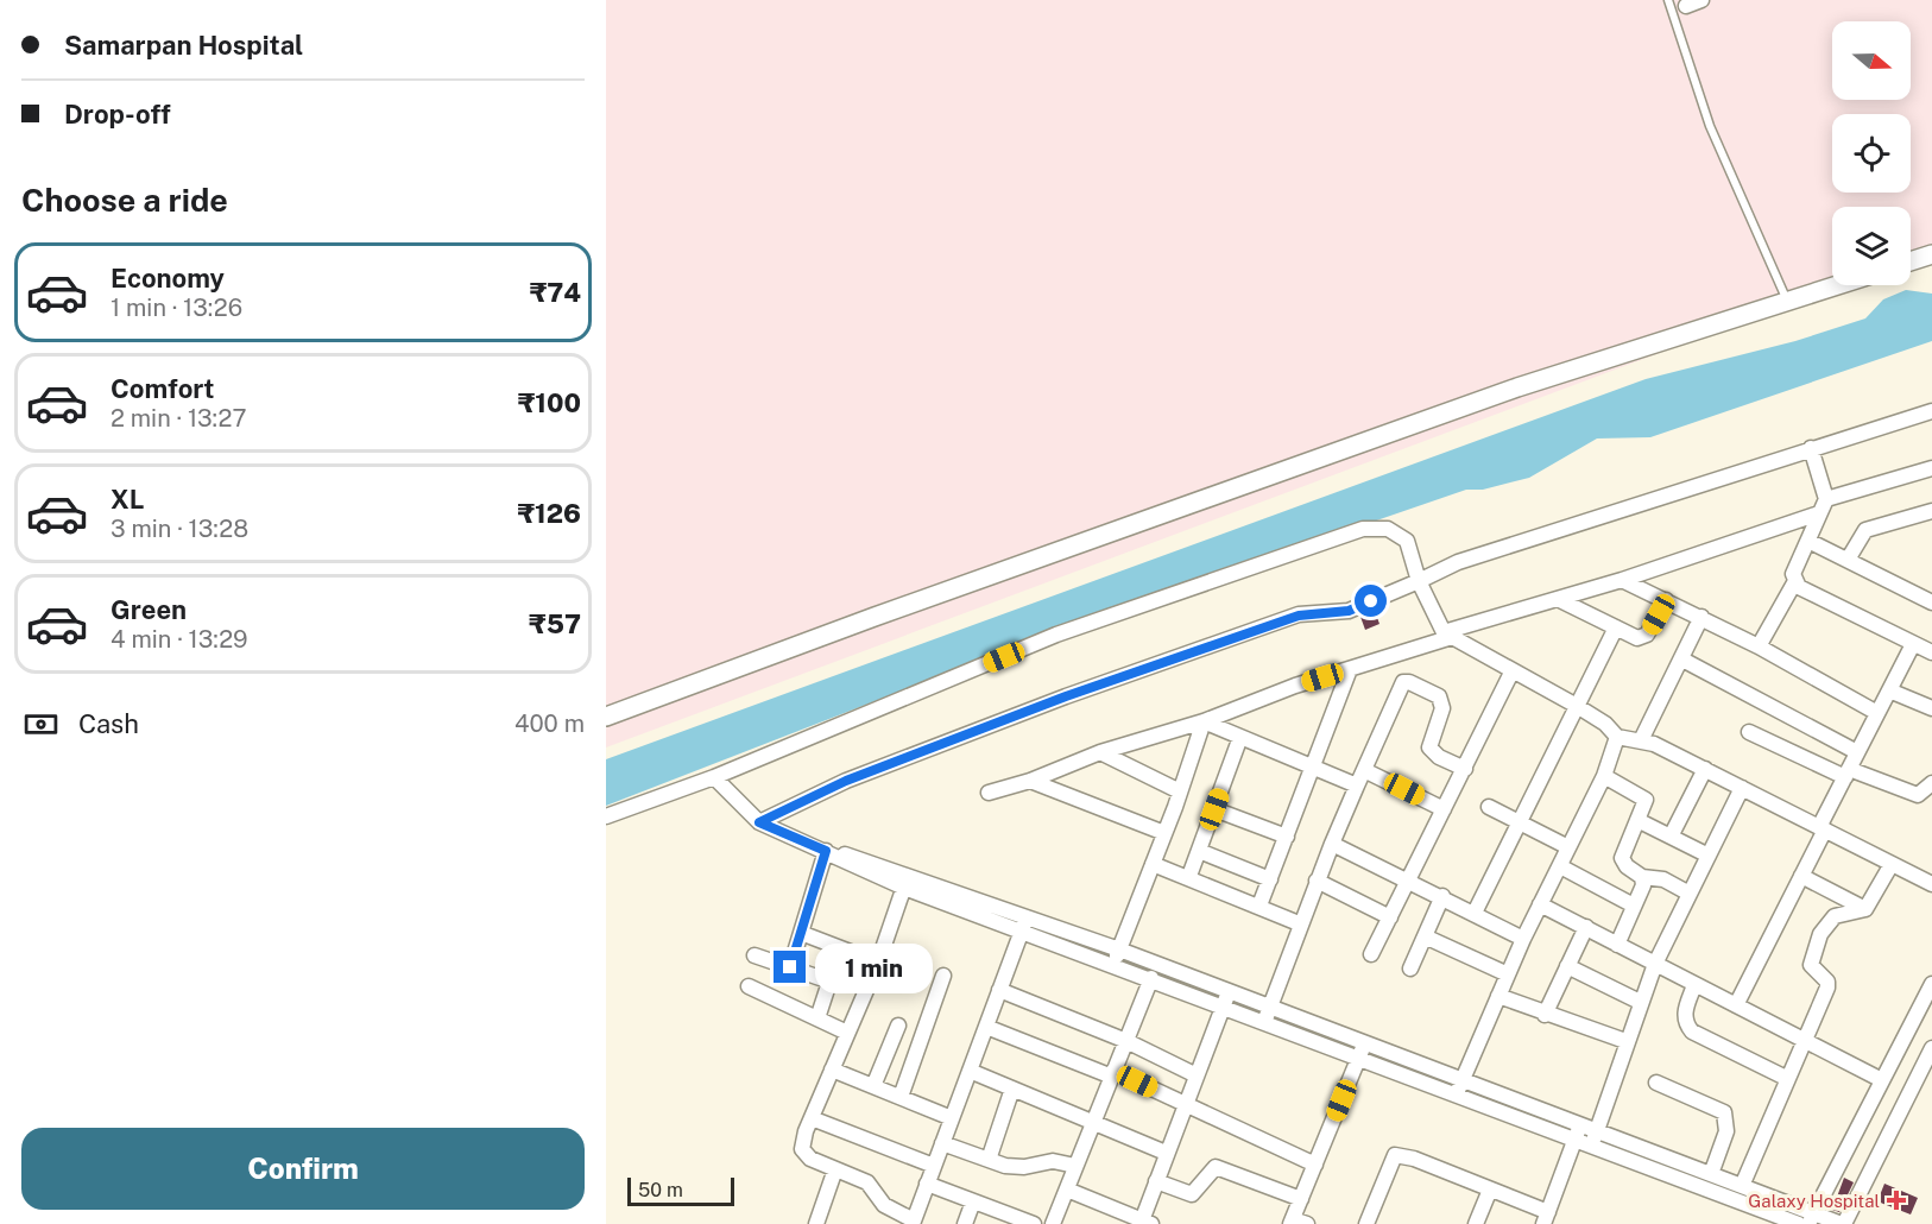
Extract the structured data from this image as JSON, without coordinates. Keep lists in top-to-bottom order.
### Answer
{
  "places": {
    "health": ["Galaxy Hospital"]
  },
  "scale_bar": "50 m",
  "north": "right",
  "page": {
    "banner": ["Samarpan Hospital", "Drop-off"],
    "heading": "Choose a ride",
    "list": [
      {
        "name": "Economy",
        "note": "1 min · 13:26",
        "value": "₹74"
      },
      {
        "name": "Comfort",
        "note": "2 min · 13:27",
        "value": "₹100"
      },
      {
        "name": "XL",
        "note": "3 min · 13:28",
        "value": "₹126"
      },
      {
        "name": "Green",
        "note": "4 min · 13:29",
        "value": "₹57"
      }
    ],
    "pay": ["Cash", "400 m"],
    "bubble": "1 min",
    "buttons": "Confirm",
    "scale": "50 m"
  }
}
